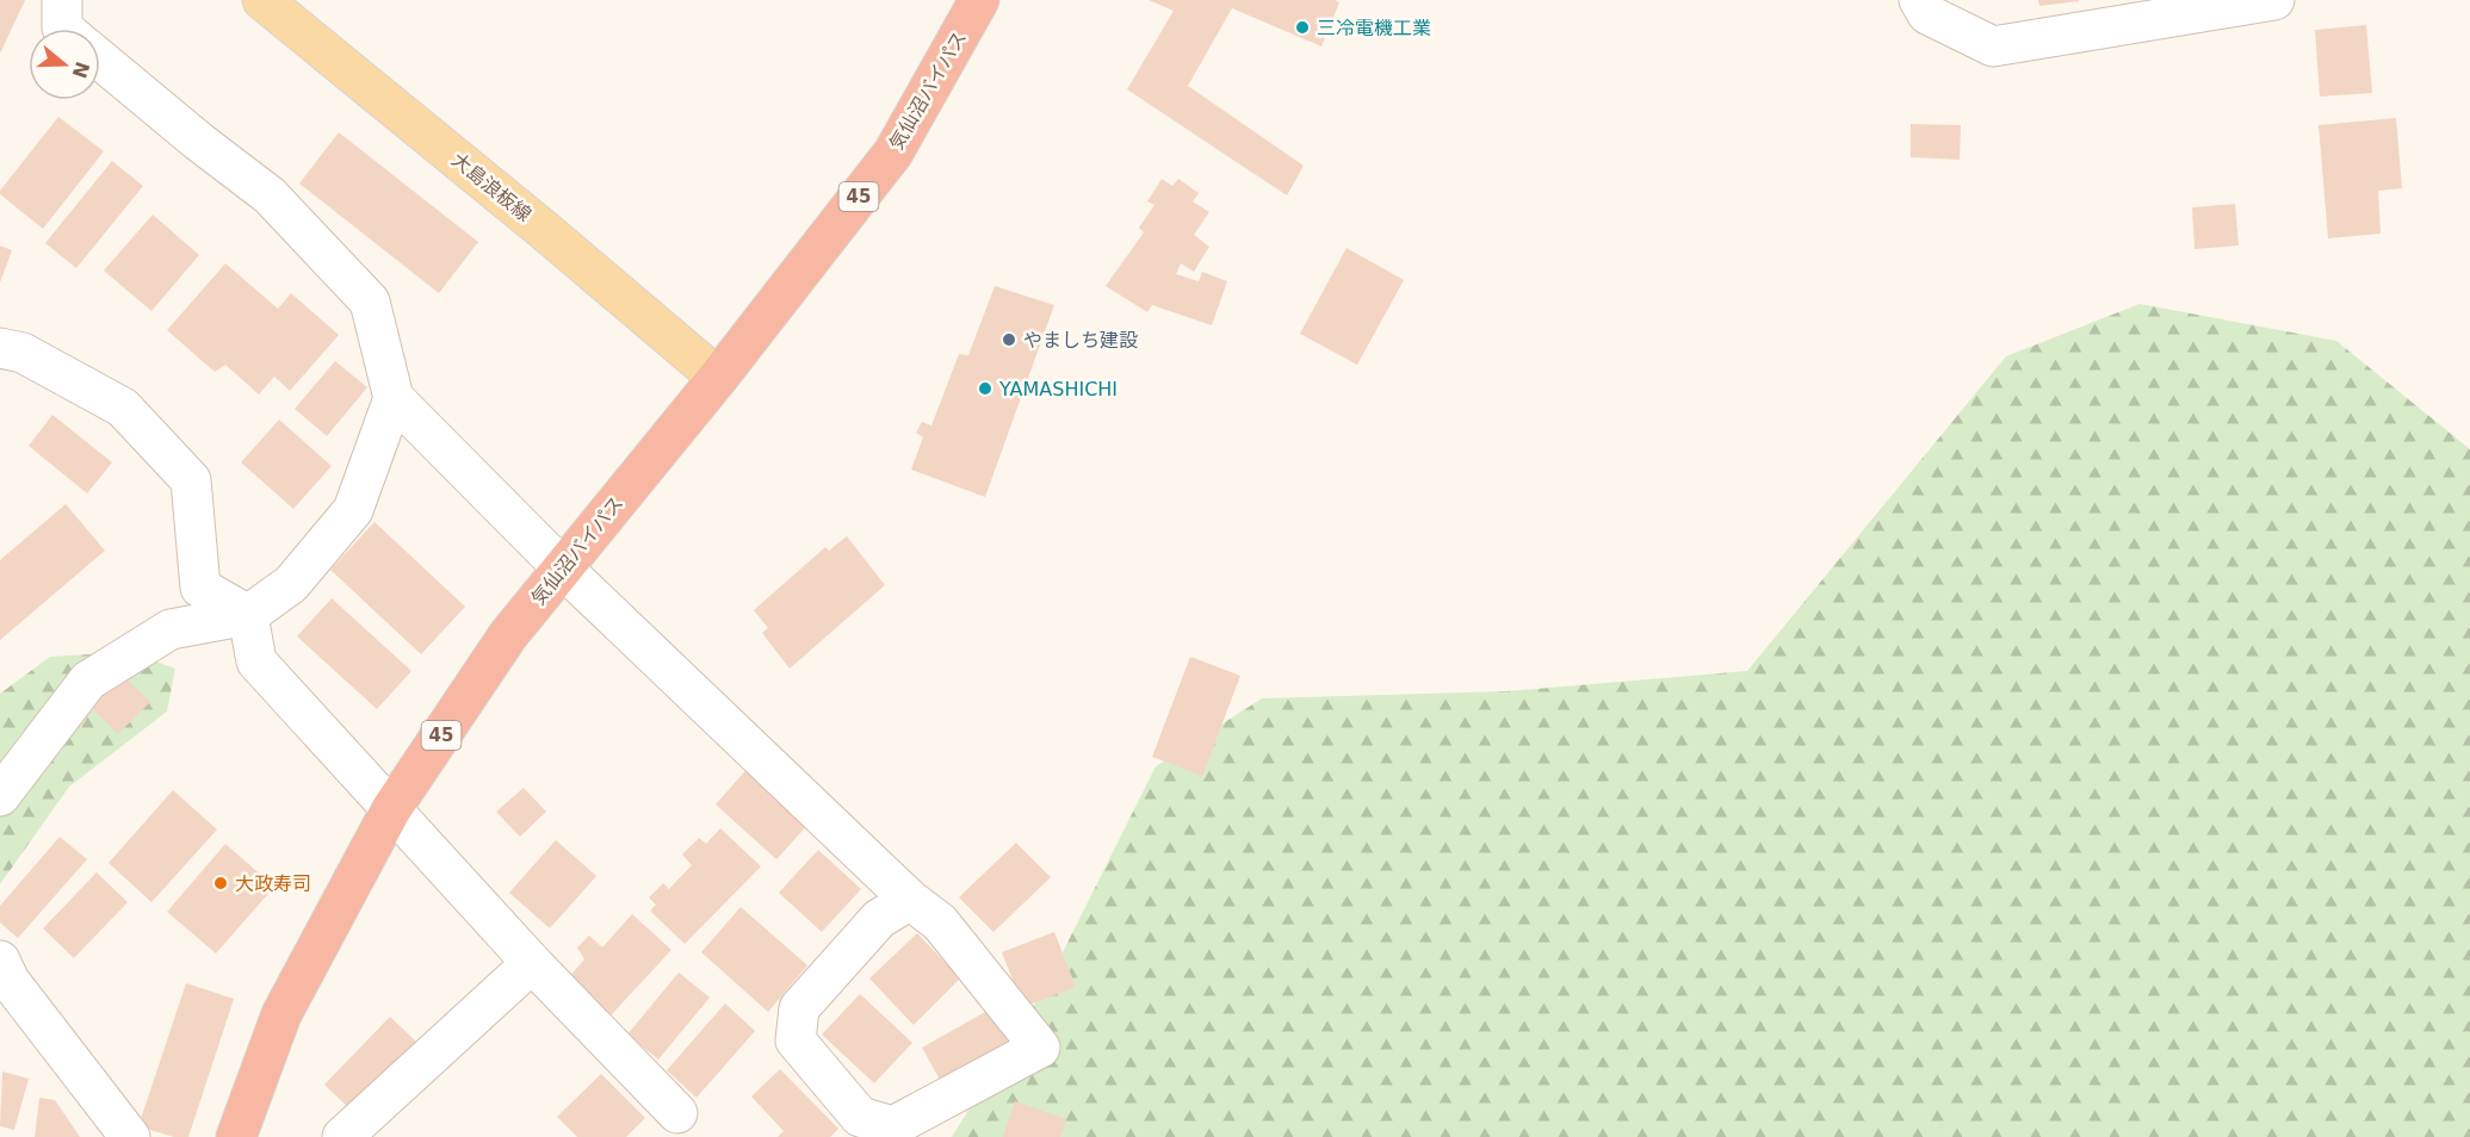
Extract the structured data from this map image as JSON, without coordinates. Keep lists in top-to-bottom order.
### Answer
{
  "streets": {
    "highway": ["気仙沼バイパス", "45"],
    "main road": ["大島浪板線"]
  },
  "crossings": [
    ["気仙沼バイパス", "大島浪板線"]
  ],
  "places": [
    "三冷電機工業",
    "やましち建設",
    "YAMASHICHI",
    "大政寿司"
  ],
  "north": "right"
}
